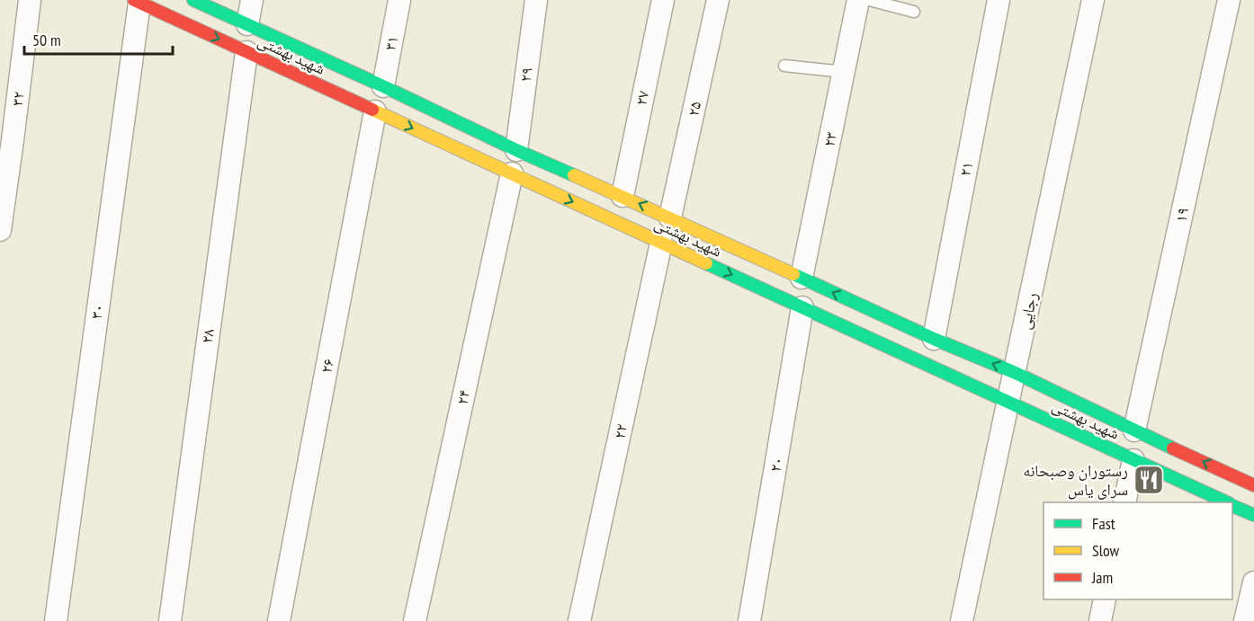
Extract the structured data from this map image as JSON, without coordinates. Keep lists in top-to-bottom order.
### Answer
{
  "streets": {
    "main road": ["شهید بهشتی"],
    "street": [
      "۳۱",
      "۲۹",
      "۲۷",
      "۳۲",
      "۲۵",
      "۲۳",
      "۲۱",
      "۱۹",
      "رجایی",
      "۳۰",
      "۲۸",
      "۲۶",
      "۲۴",
      "۲۲",
      "۲۰"
    ]
  },
  "crossings": [
    ["۳۱", "شهید بهشتی"],
    ["شهید بهشتی", "۲۹"],
    ["شهید بهشتی", "۲۷"],
    ["شهید بهشتی", "۲۵"],
    ["شهید بهشتی", "۲۳"],
    ["شهید بهشتی", "۲۱"],
    ["شهید بهشتی", "۱۹"],
    ["شهید بهشتی", "رجایی"],
    ["شهید بهشتی", "۳۰"],
    ["شهید بهشتی", "۲۸"],
    ["شهید بهشتی", "۲۶"],
    ["شهید بهشتی", "۲۴"],
    ["شهید بهشتی", "۲۲"],
    ["شهید بهشتی", "۲۰"]
  ],
  "places": {
    "restaurant": ["رستوران وصبحانه سرای یاس"]
  },
  "legend": ["Fast", "Slow", "Jam"],
  "scale_bar": "50 m"
}
